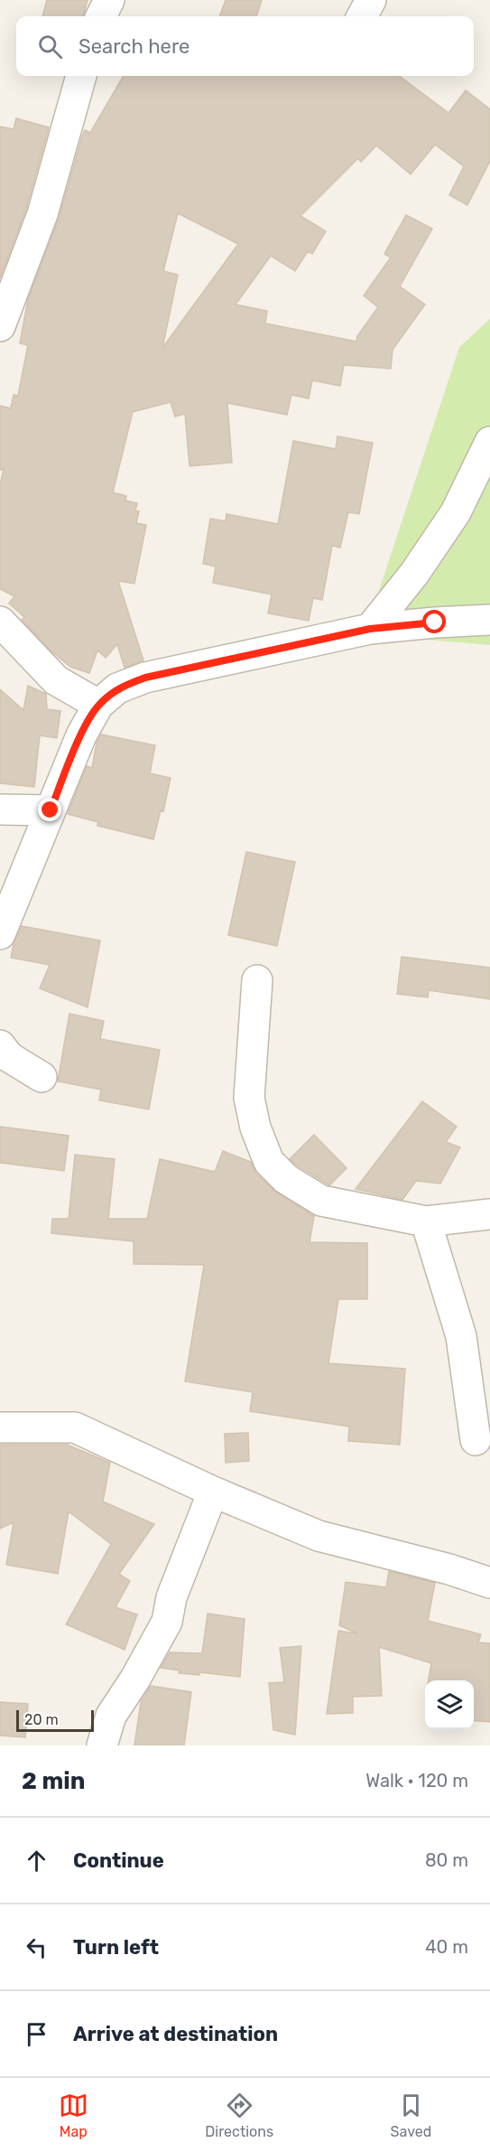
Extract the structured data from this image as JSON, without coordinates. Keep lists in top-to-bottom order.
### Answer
{
  "scale_bar": "20 m",
  "page": {
    "search": "Search here",
    "scale": "20 m",
    "heading": ["2 min", "Walk · 120 m"],
    "list": [
      ["Continue", "80 m"],
      ["Turn left", "40 m"],
      "Arrive at destination"
    ],
    "nav": ["Map", "Directions", "Saved"]
  }
}
